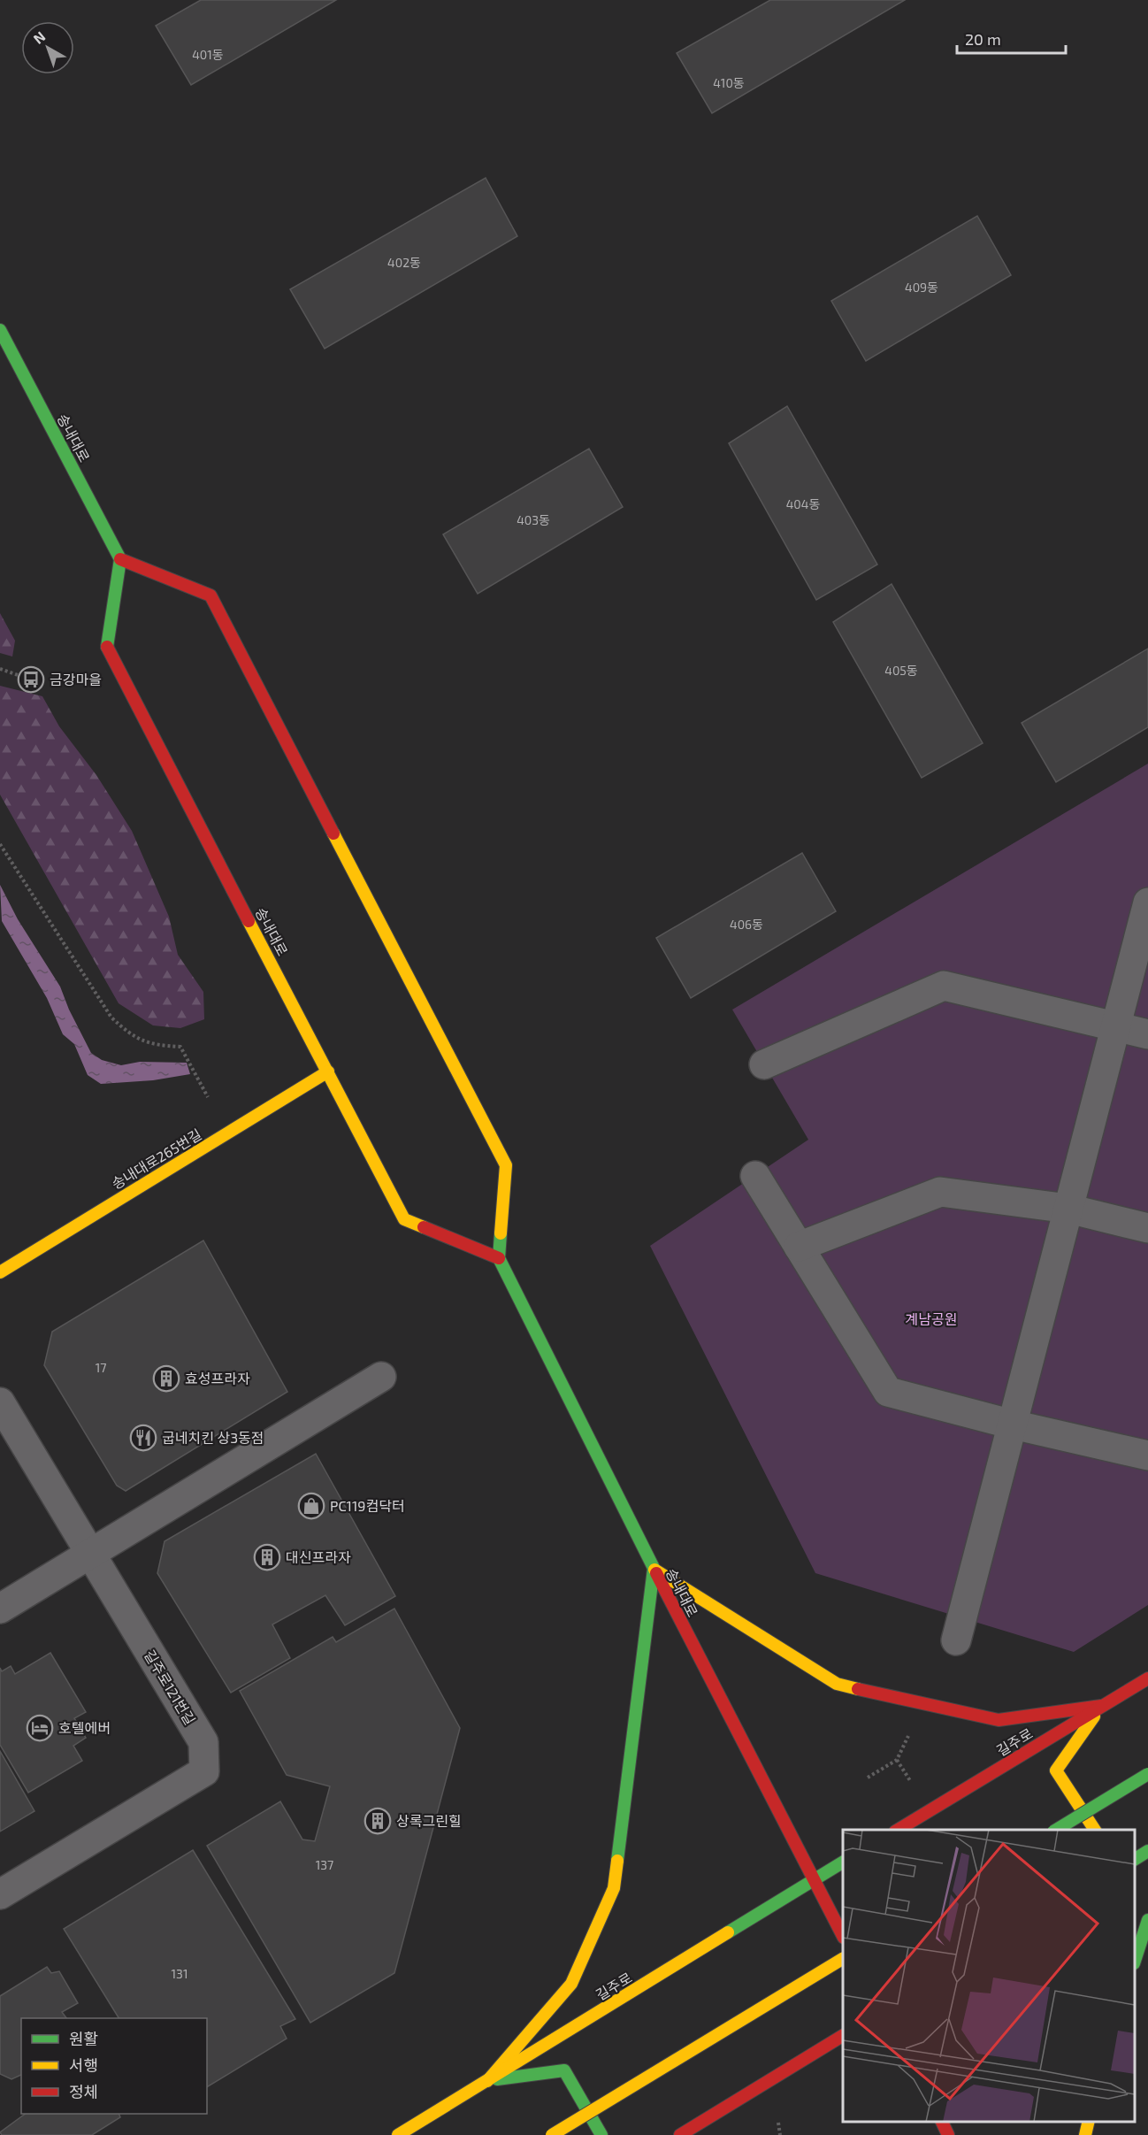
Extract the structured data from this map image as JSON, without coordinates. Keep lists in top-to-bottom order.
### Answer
{
  "streets": {
    "street": [
      "송내대로",
      "송내대로265번길",
      "길주로121번길",
      "길주로"
    ]
  },
  "crossings": [
    ["송내대로", "송내대로265번길"],
    ["송내대로", "길주로"]
  ],
  "parks": ["계남공원"],
  "places": {
    "bus stop": ["금강마을"],
    "building": ["효성프라자", "대신프라자", "상록그린힐"],
    "restaurant": ["굽네치킨 상3동점"],
    "shop": ["PC119컴닥터"],
    "hotel": ["호텔에버"]
  },
  "house_numbers": [
    "401동",
    "410동",
    "402동",
    "409동",
    "404동",
    "403동",
    "405동",
    "406동",
    "17",
    "137",
    "131"
  ],
  "legend": ["원활", "서행", "정체"],
  "scale_bar": "20 m",
  "north": "top left"
}
